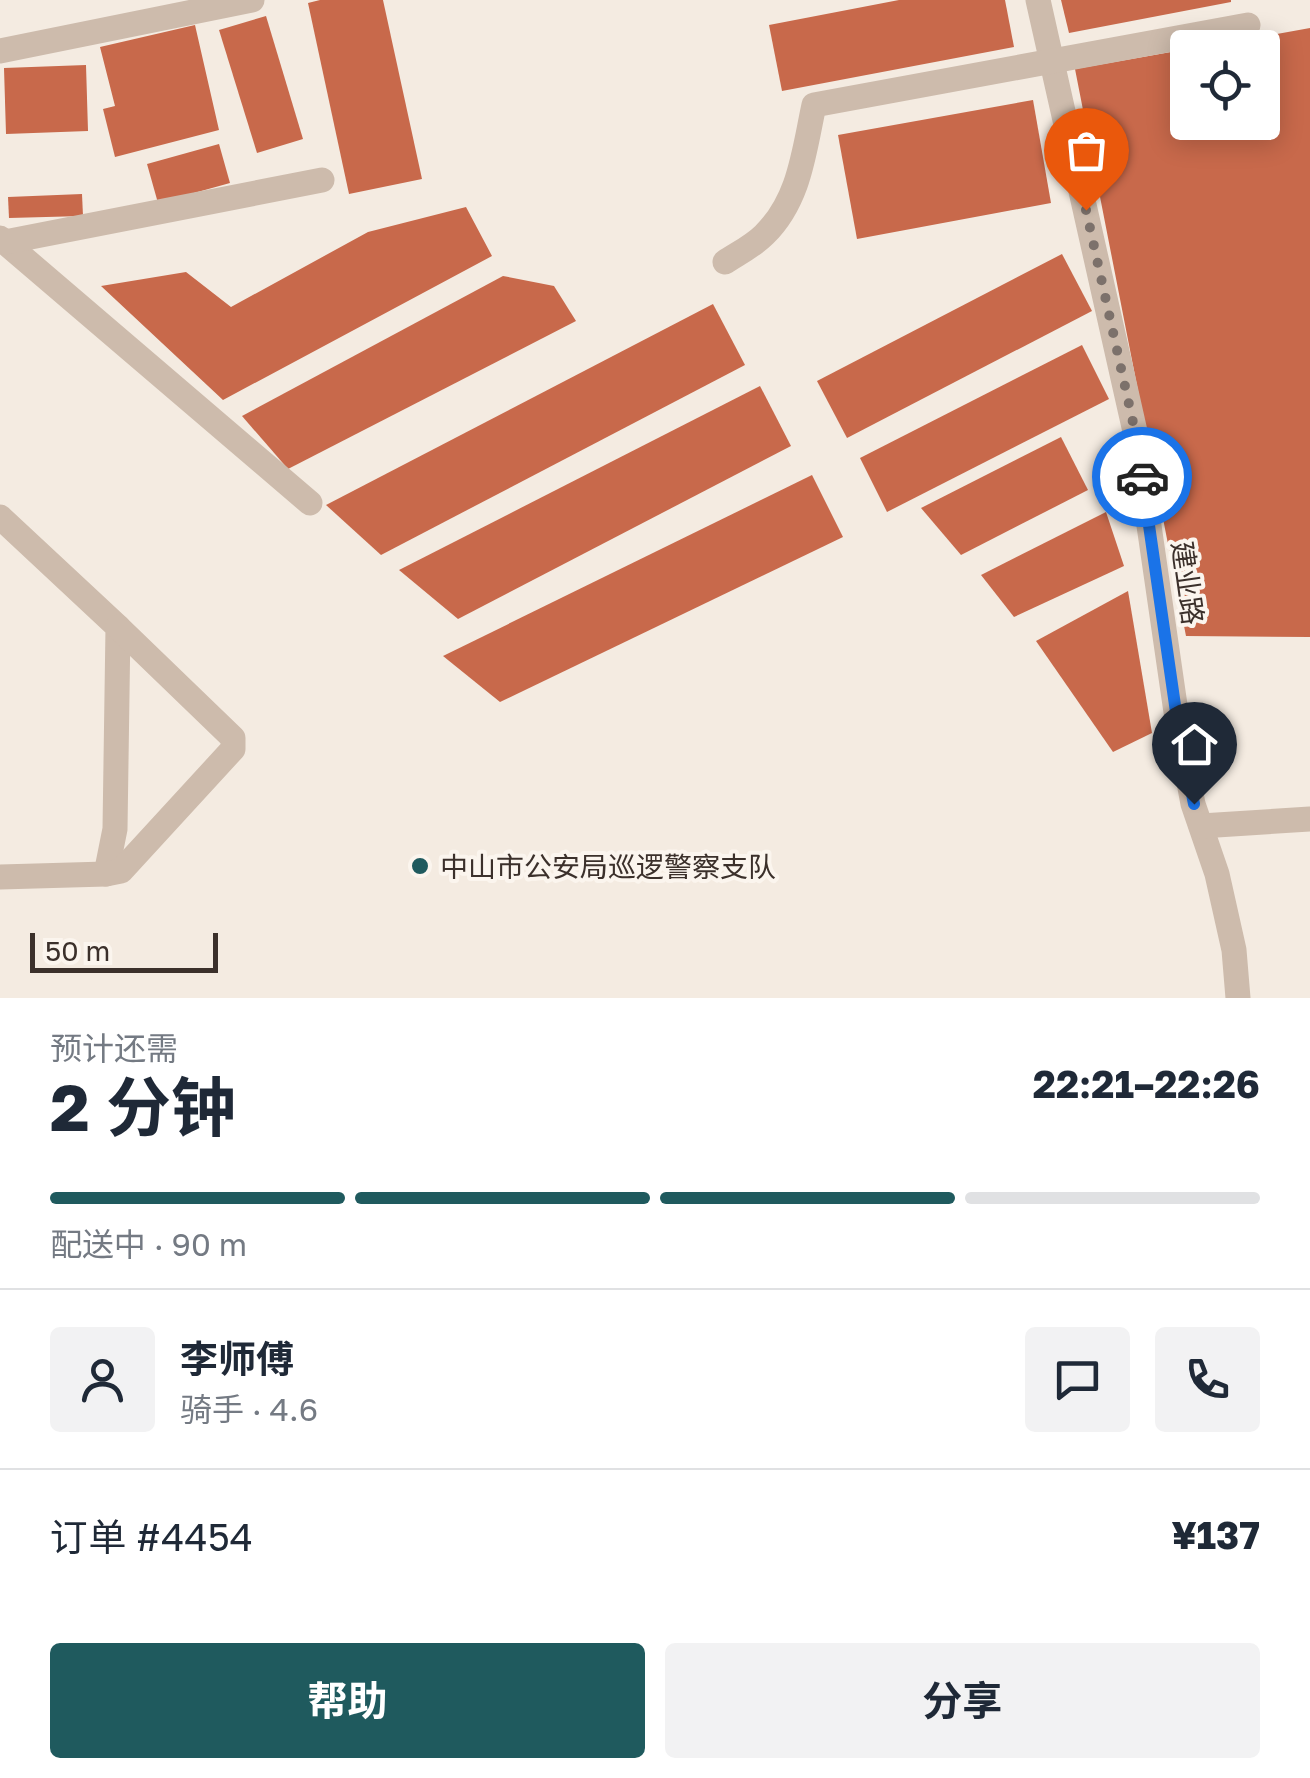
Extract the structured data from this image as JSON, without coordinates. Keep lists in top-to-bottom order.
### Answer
{
  "streets": {
    "street": ["建业路"]
  },
  "places": ["中山市公安局巡逻警察支队"],
  "scale_bar": "50 m",
  "page": {
    "scale": "50 m",
    "heading": ["2 分钟", "预计还需", "22:21–22:26"],
    "panel": [
      "李师傅",
      "骑手 · 4.6",
      "订单 #4454",
      "¥137"
    ],
    "bar": "配送中 · 90 m",
    "buttons": ["帮助", "分享"]
  }
}
